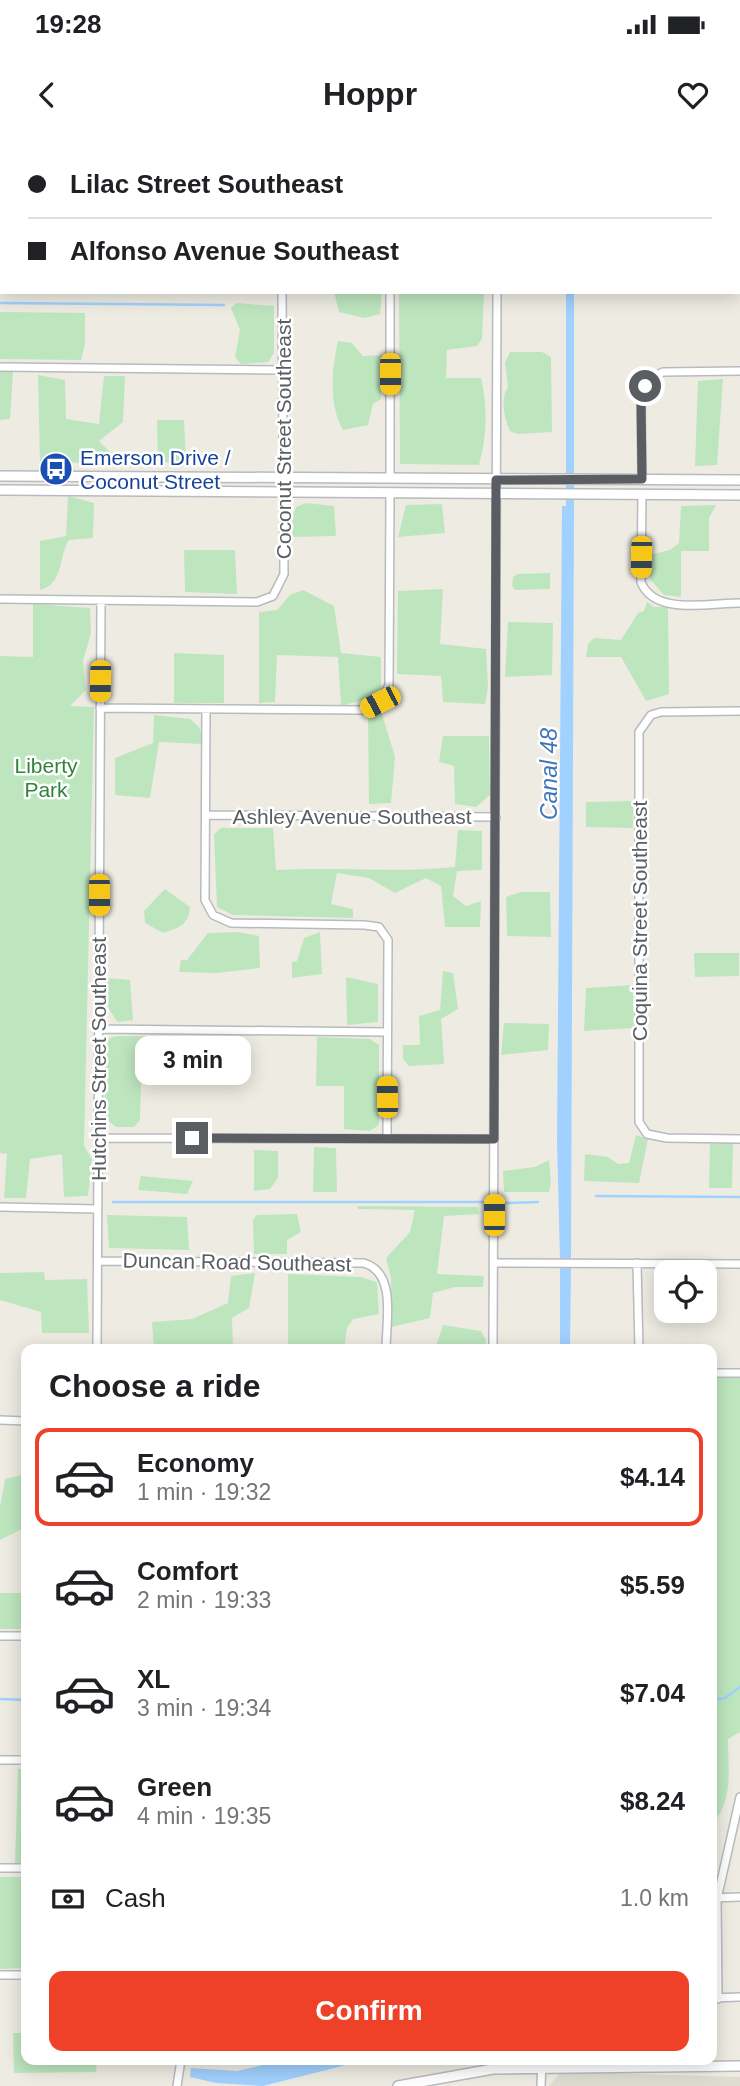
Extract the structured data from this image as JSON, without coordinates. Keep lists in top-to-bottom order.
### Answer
{
  "streets": {
    "street": [
      "Coconut Street Southeast",
      "Ashley Avenue Southeast",
      "Coquina Street Southeast",
      "Hutchins Street Southeast",
      "Duncan Road Southeast"
    ]
  },
  "crossings": [
    ["Coconut Street Southeast", "Hutchins Street Southeast"],
    ["Hutchins Street Southeast", "Duncan Road Southeast"]
  ],
  "water": ["Canal 48"],
  "parks": ["Liberty Park"],
  "places": {
    "bus stop": ["Emerson Drive / Coconut Street"]
  },
  "page": {
    "status": "19:28",
    "header": "Hoppr",
    "banner": ["Lilac Street Southeast", "Alfonso Avenue Southeast"],
    "bubble": "3 min",
    "heading": "Choose a ride",
    "list": [
      {
        "name": "Economy",
        "note": "1 min · 19:32",
        "value": "$4.14"
      },
      {
        "name": "Comfort",
        "note": "2 min · 19:33",
        "value": "$5.59"
      },
      {
        "name": "XL",
        "note": "3 min · 19:34",
        "value": "$7.04"
      },
      {
        "name": "Green",
        "note": "4 min · 19:35",
        "value": "$8.24"
      }
    ],
    "pay": ["Cash", "1.0 km"],
    "buttons": "Confirm"
  }
}
